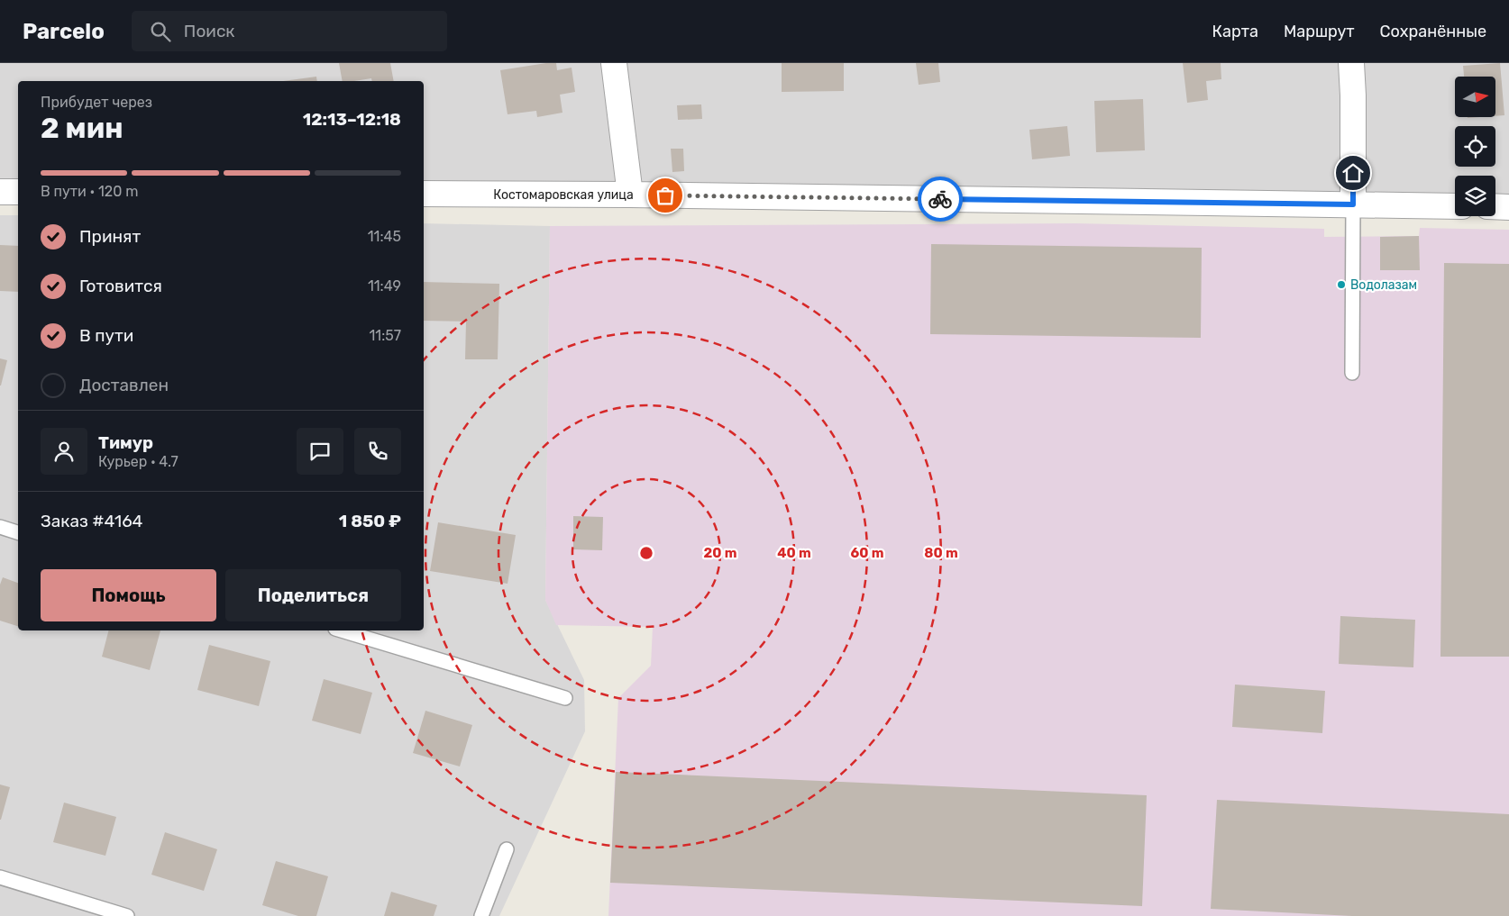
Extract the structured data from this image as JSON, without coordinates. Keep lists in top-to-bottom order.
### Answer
{
  "streets": {
    "street": ["Костомаровская улица"]
  },
  "places": ["Водолазам"],
  "north": "right",
  "page": {
    "header": "Parcelo",
    "search": "Поиск",
    "nav": ["Карта", "Маршрут", "Сохранённые"],
    "heading": ["2 мин", "Прибудет через", "12:13–12:18"],
    "panel": [
      "Тимур",
      "Курьер · 4.7",
      "Заказ #4164",
      "1 850 ₽"
    ],
    "bar": "В пути · 120 m",
    "list": [
      ["Принят", "11:45"],
      ["Готовится", "11:49"],
      ["В пути", "11:57"],
      "Доставлен"
    ],
    "buttons": ["Помощь", "Поделиться"]
  },
  "rings": [
    "20 m",
    "40 m",
    "60 m",
    "80 m"
  ]
}
